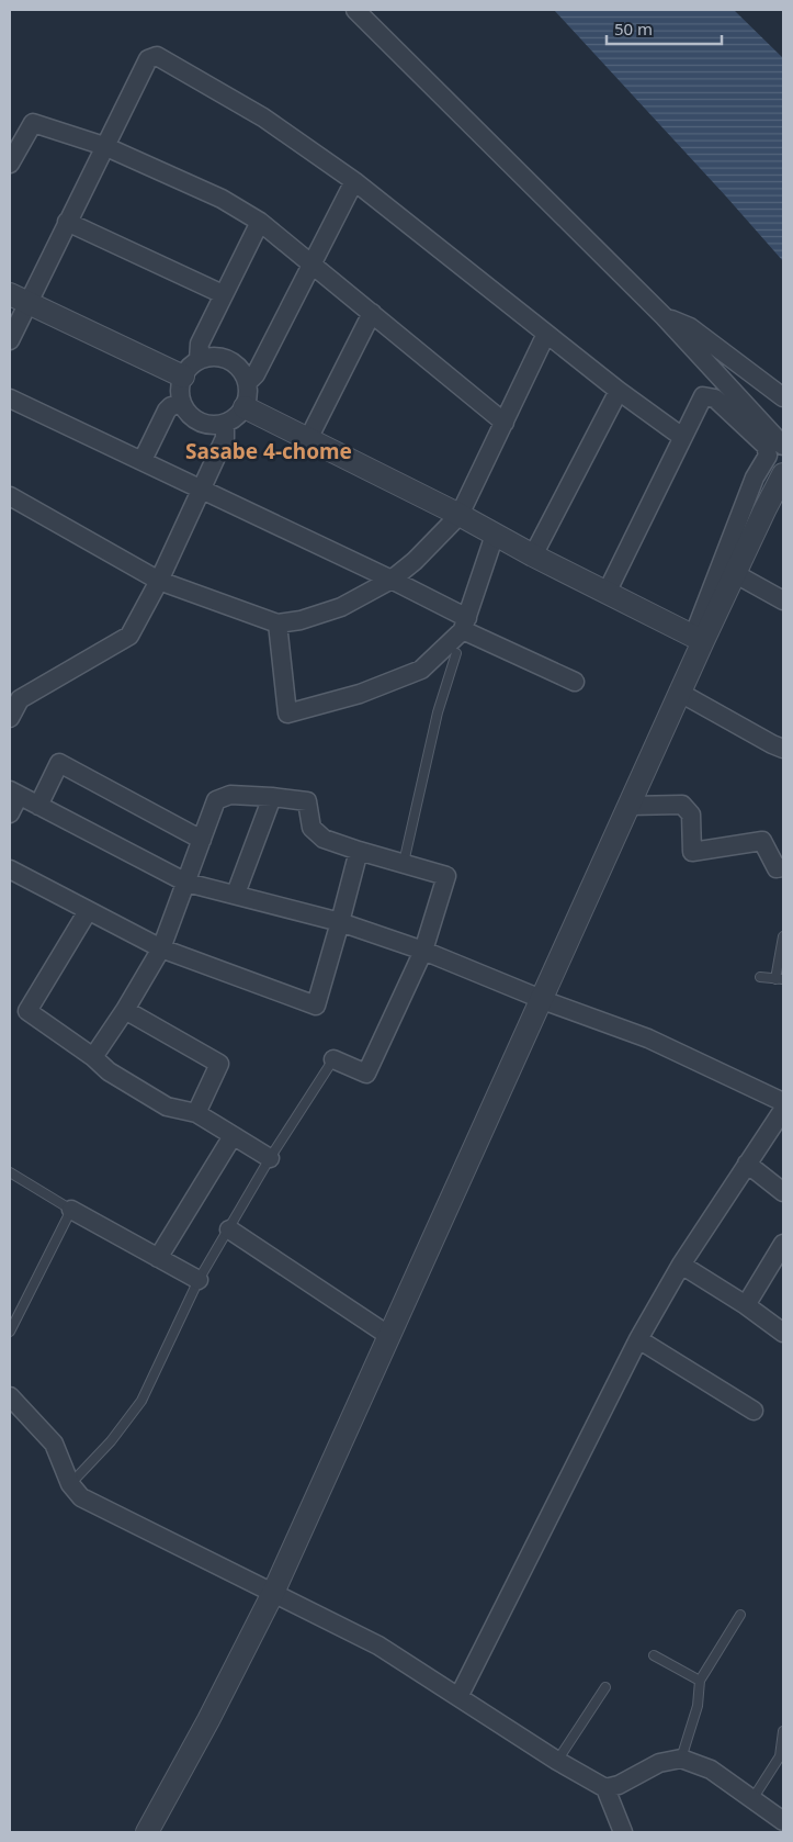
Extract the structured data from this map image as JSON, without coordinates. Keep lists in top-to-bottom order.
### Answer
{
  "districts": ["Sasabe 4-chome"],
  "scale_bar": "50 m"
}
